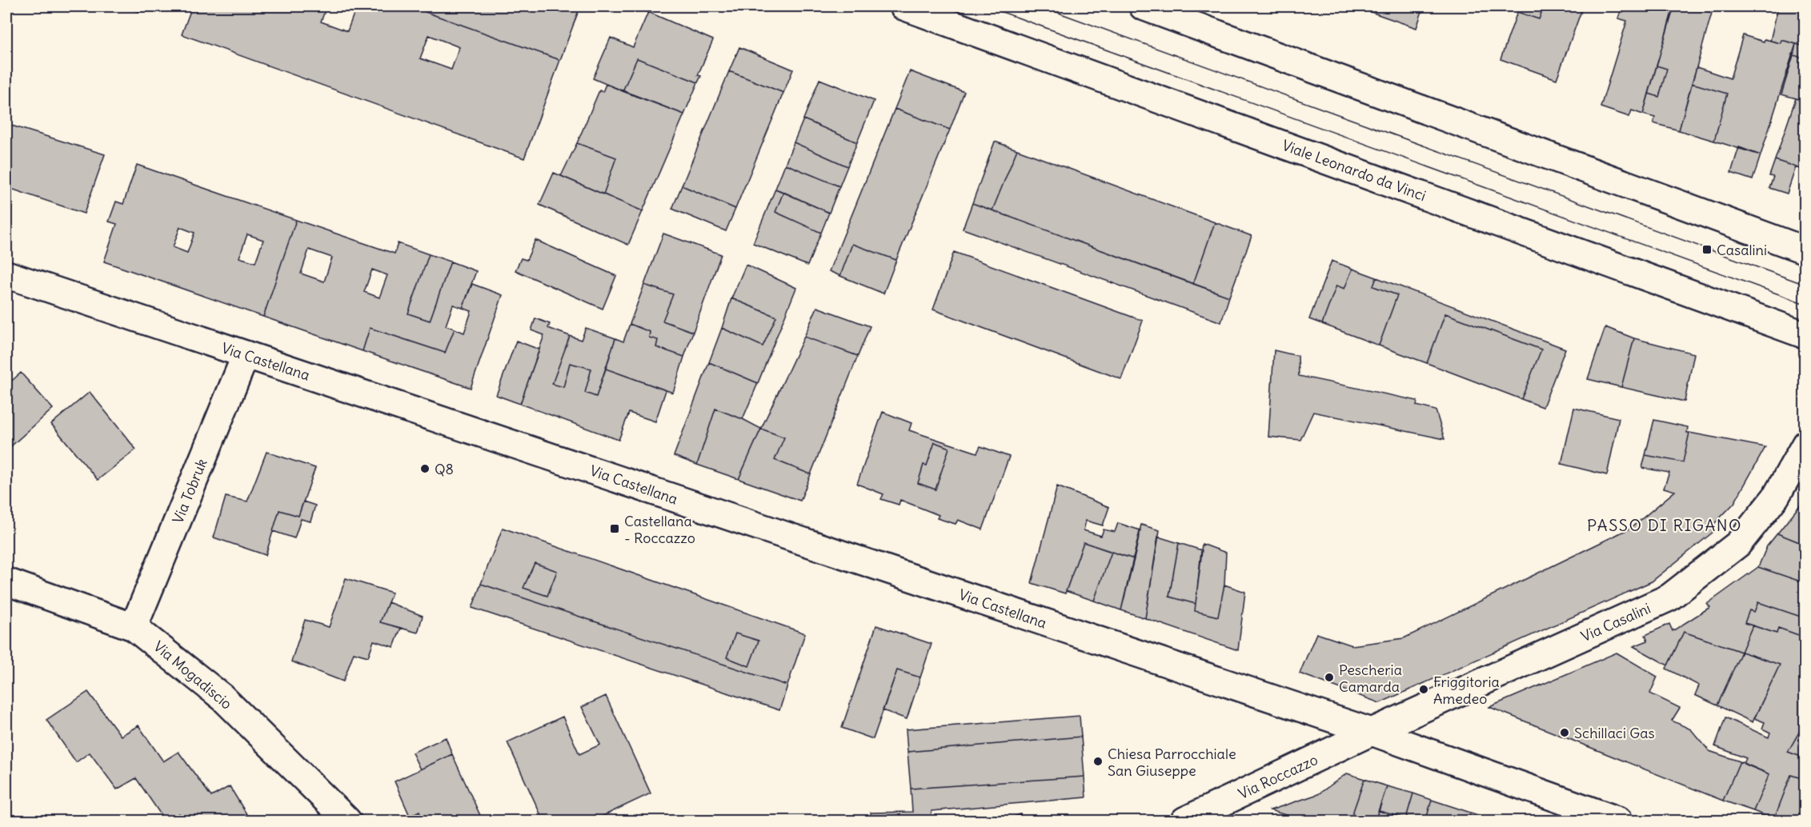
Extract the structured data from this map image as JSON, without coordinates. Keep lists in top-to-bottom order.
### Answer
{
  "streets": {
    "street": [
      "Viale Leonardo da Vinci",
      "Via Castellana",
      "Via Tobruk",
      "Via Casalini",
      "Via Mogadiscio",
      "Via Roccazzo"
    ]
  },
  "crossings": [
    ["Via Castellana", "Via Tobruk"],
    ["Via Castellana", "Via Casalini"],
    ["Via Castellana", "Via Roccazzo"],
    ["Via Tobruk", "Via Mogadiscio"],
    ["Via Casalini", "Via Roccazzo"]
  ],
  "districts": ["PASSO DI RIGANO"],
  "places": {
    "transit": ["Casalini", "Castellana - Roccazzo"],
    "other": [
      "Q8",
      "Pescheria Camarda",
      "Friggitoria Amedeo",
      "Schillaci Gas",
      "Chiesa Parrocchiale San Giuseppe"
    ]
  }
}
